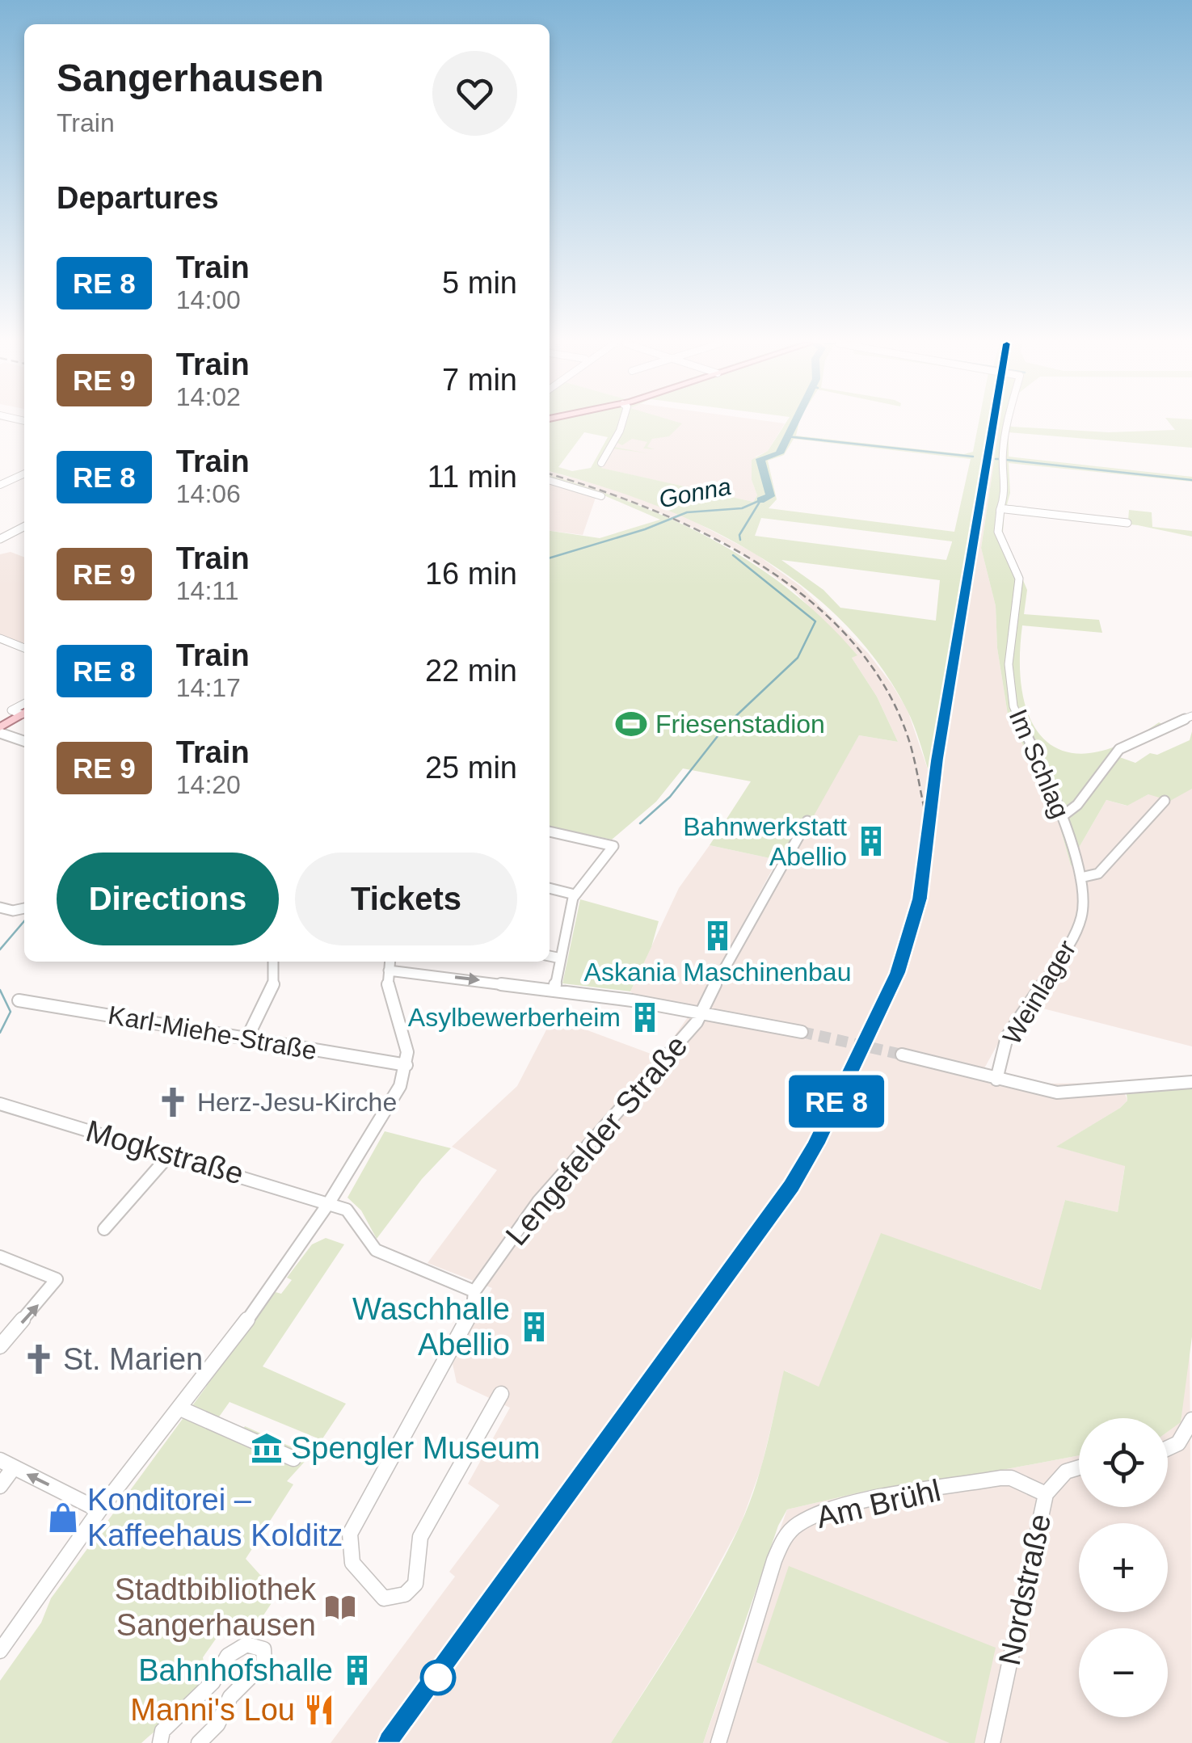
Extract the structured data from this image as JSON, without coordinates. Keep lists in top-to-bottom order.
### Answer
{
  "streets": {
    "street": [
      "Im Schlag",
      "Weinlager",
      "Karl-Miehe-Straße",
      "Lengefelder Straße",
      "Mogkstraße",
      "Am Brühl",
      "Nordstraße"
    ]
  },
  "crossings": [
    ["Im Schlag", "Weinlager"],
    ["Lengefelder Straße", "Mogkstraße"],
    ["Am Brühl", "Nordstraße"]
  ],
  "water": ["Gonna"],
  "places": {
    "sports": ["Friesenstadion"],
    "building": [
      "Bahnwerkstatt Abellio",
      "Askania Maschinenbau",
      "Asylbewerberheim",
      "Waschhalle Abellio",
      "Bahnhofshalle"
    ],
    "church": ["Herz-Jesu-Kirche", "St. Marien"],
    "museum": ["Spengler Museum"],
    "shop": ["Konditorei – Kaffeehaus Kolditz"],
    "library": ["Stadtbibliothek Sangerhausen"],
    "restaurant": ["Manni's Lou"]
  },
  "page": {
    "on_map": "RE 8",
    "heading": [
      ["Sangerhausen", "Train"],
      "Departures"
    ],
    "list": [
      {
        "mark": "RE 8",
        "name": "Train",
        "note": "14:00",
        "value": "5 min"
      },
      {
        "mark": "RE 9",
        "name": "Train",
        "note": "14:02",
        "value": "7 min"
      },
      {
        "mark": "RE 8",
        "name": "Train",
        "note": "14:06",
        "value": "11 min"
      },
      {
        "mark": "RE 9",
        "name": "Train",
        "note": "14:11",
        "value": "16 min"
      },
      {
        "mark": "RE 8",
        "name": "Train",
        "note": "14:17",
        "value": "22 min"
      },
      {
        "mark": "RE 9",
        "name": "Train",
        "note": "14:20",
        "value": "25 min"
      }
    ],
    "buttons": ["Directions", "Tickets"],
    "map_buttons": ["+", "−"]
  }
}
